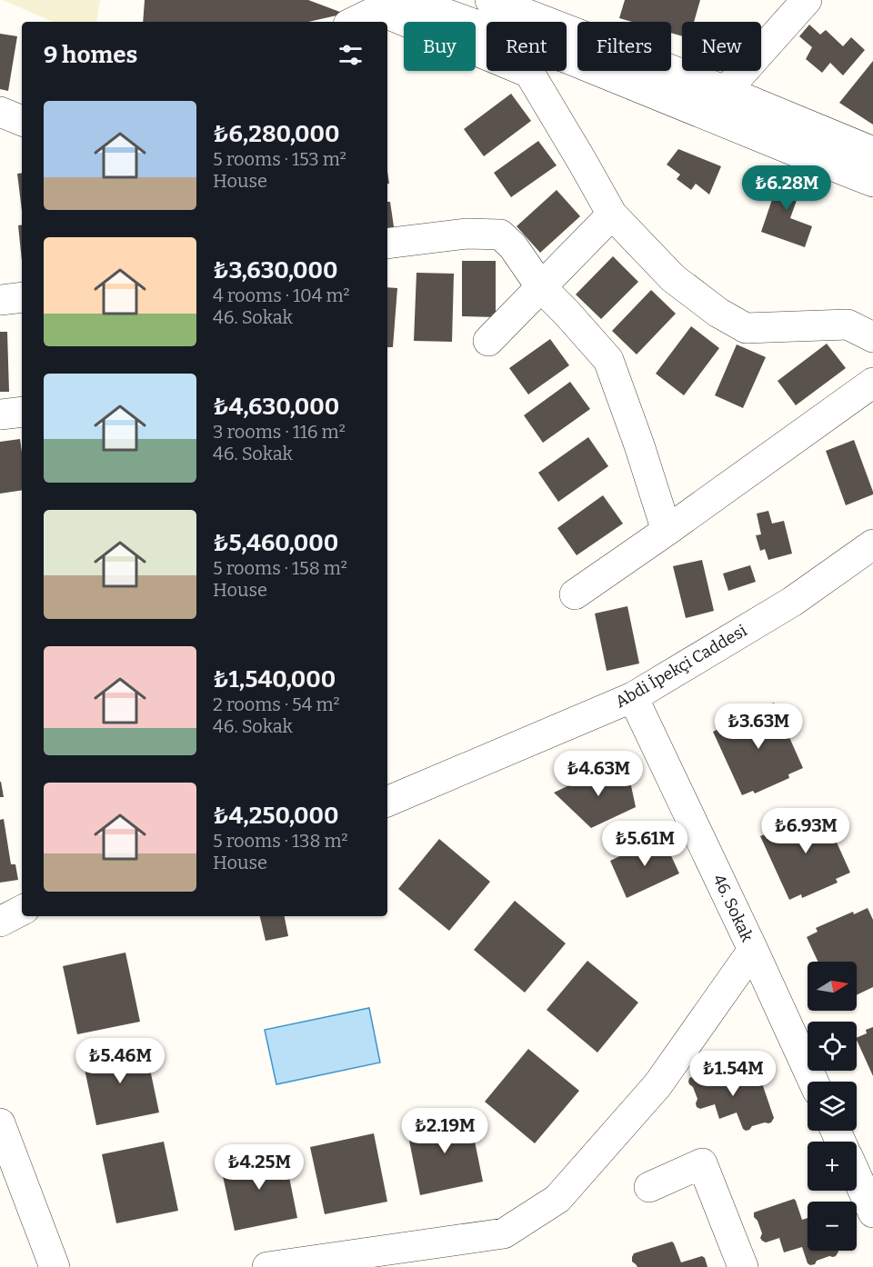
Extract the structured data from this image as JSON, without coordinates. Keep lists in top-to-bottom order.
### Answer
{
  "streets": {
    "street": ["Abdi İpekçi Caddesi", "46. Sokak"]
  },
  "crossings": [
    ["Abdi İpekçi Caddesi", "46. Sokak"]
  ],
  "north": "right",
  "page": {
    "chip": [
      "Buy",
      "Rent",
      "Filters",
      "New"
    ],
    "heading": "9 homes",
    "list": [
      {
        "name": "₺6,280,000",
        "note": "5 rooms · 153 m² · House"
      },
      {
        "name": "₺3,630,000",
        "note": "4 rooms · 104 m² · 46. Sokak"
      },
      {
        "name": "₺4,630,000",
        "note": "3 rooms · 116 m² · 46. Sokak"
      },
      {
        "name": "₺5,460,000",
        "note": "5 rooms · 158 m² · House"
      },
      {
        "name": "₺1,540,000",
        "note": "2 rooms · 54 m² · 46. Sokak"
      },
      {
        "name": "₺4,250,000",
        "note": "5 rooms · 138 m² · House"
      }
    ],
    "price": [
      "₺6.28M",
      "₺3.63M",
      "₺4.63M",
      "₺6.93M",
      "₺5.61M",
      "₺5.46M",
      "₺1.54M",
      "₺2.19M",
      "₺4.25M"
    ],
    "map_buttons": ["+", "−"]
  }
}
